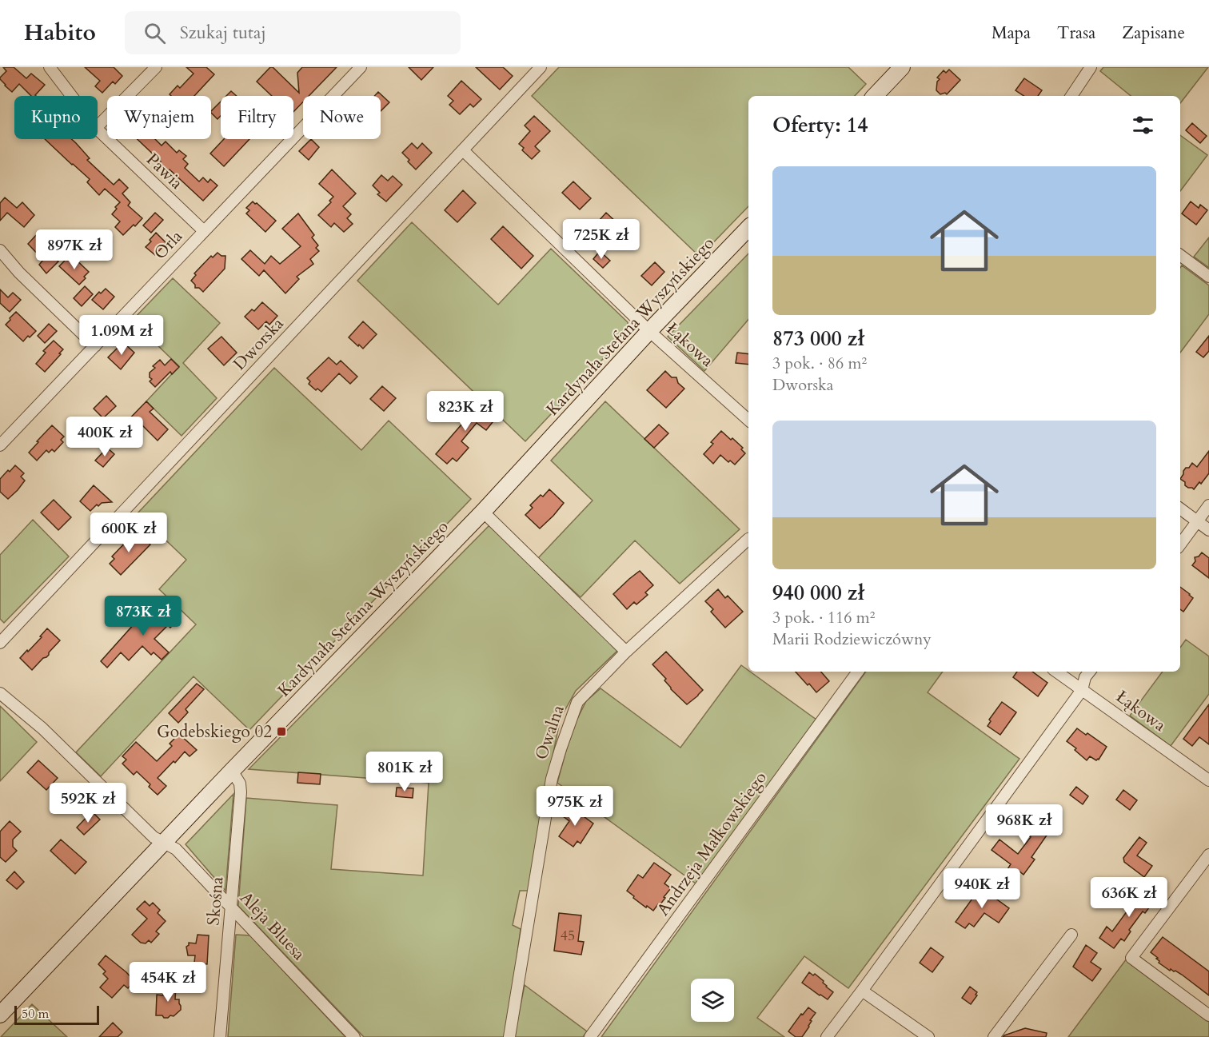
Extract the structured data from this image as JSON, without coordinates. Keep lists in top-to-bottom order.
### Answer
{
  "streets": {
    "main road": ["Kardynała Stefana Wyszyńskiego"],
    "street": [
      "Pawia",
      "Orla",
      "Dworska",
      "Łąkowa",
      "Owalna",
      "Andrzeja Małkowskiego",
      "Skośna",
      "Aleja Bluesa"
    ]
  },
  "crossings": [
    ["Pawia", "Orla"],
    ["Kardynała Stefana Wyszyńskiego", "Łąkowa"],
    ["Kardynała Stefana Wyszyńskiego", "Skośna"],
    ["Kardynała Stefana Wyszyńskiego", "Aleja Bluesa"],
    ["Dworska", "Łąkowa"],
    ["Skośna", "Aleja Bluesa"]
  ],
  "places": {
    "transit": ["Godebskiego 02"]
  },
  "house_numbers": ["45"],
  "scale_bar": "50 m",
  "page": {
    "header": "Habito",
    "search": "Szukaj tutaj",
    "nav": ["Mapa", "Trasa", "Zapisane"],
    "chip": [
      "Kupno",
      "Wynajem",
      "Filtry",
      "Nowe"
    ],
    "heading": "Oferty: 14",
    "list": [
      {
        "name": "873 000 zł",
        "note": "3 pok. · 86 m² · Dworska"
      },
      {
        "name": "940 000 zł",
        "note": "3 pok. · 116 m² · Marii Rodziewiczówny"
      }
    ],
    "price": [
      "725K zł",
      "897K zł",
      "1.09M zł",
      "823K zł",
      "400K zł",
      "600K zł",
      "873K zł",
      "801K zł",
      "592K zł",
      "975K zł",
      "968K zł",
      "940K zł",
      "636K zł",
      "454K zł"
    ],
    "scale": "50 m"
  }
}
